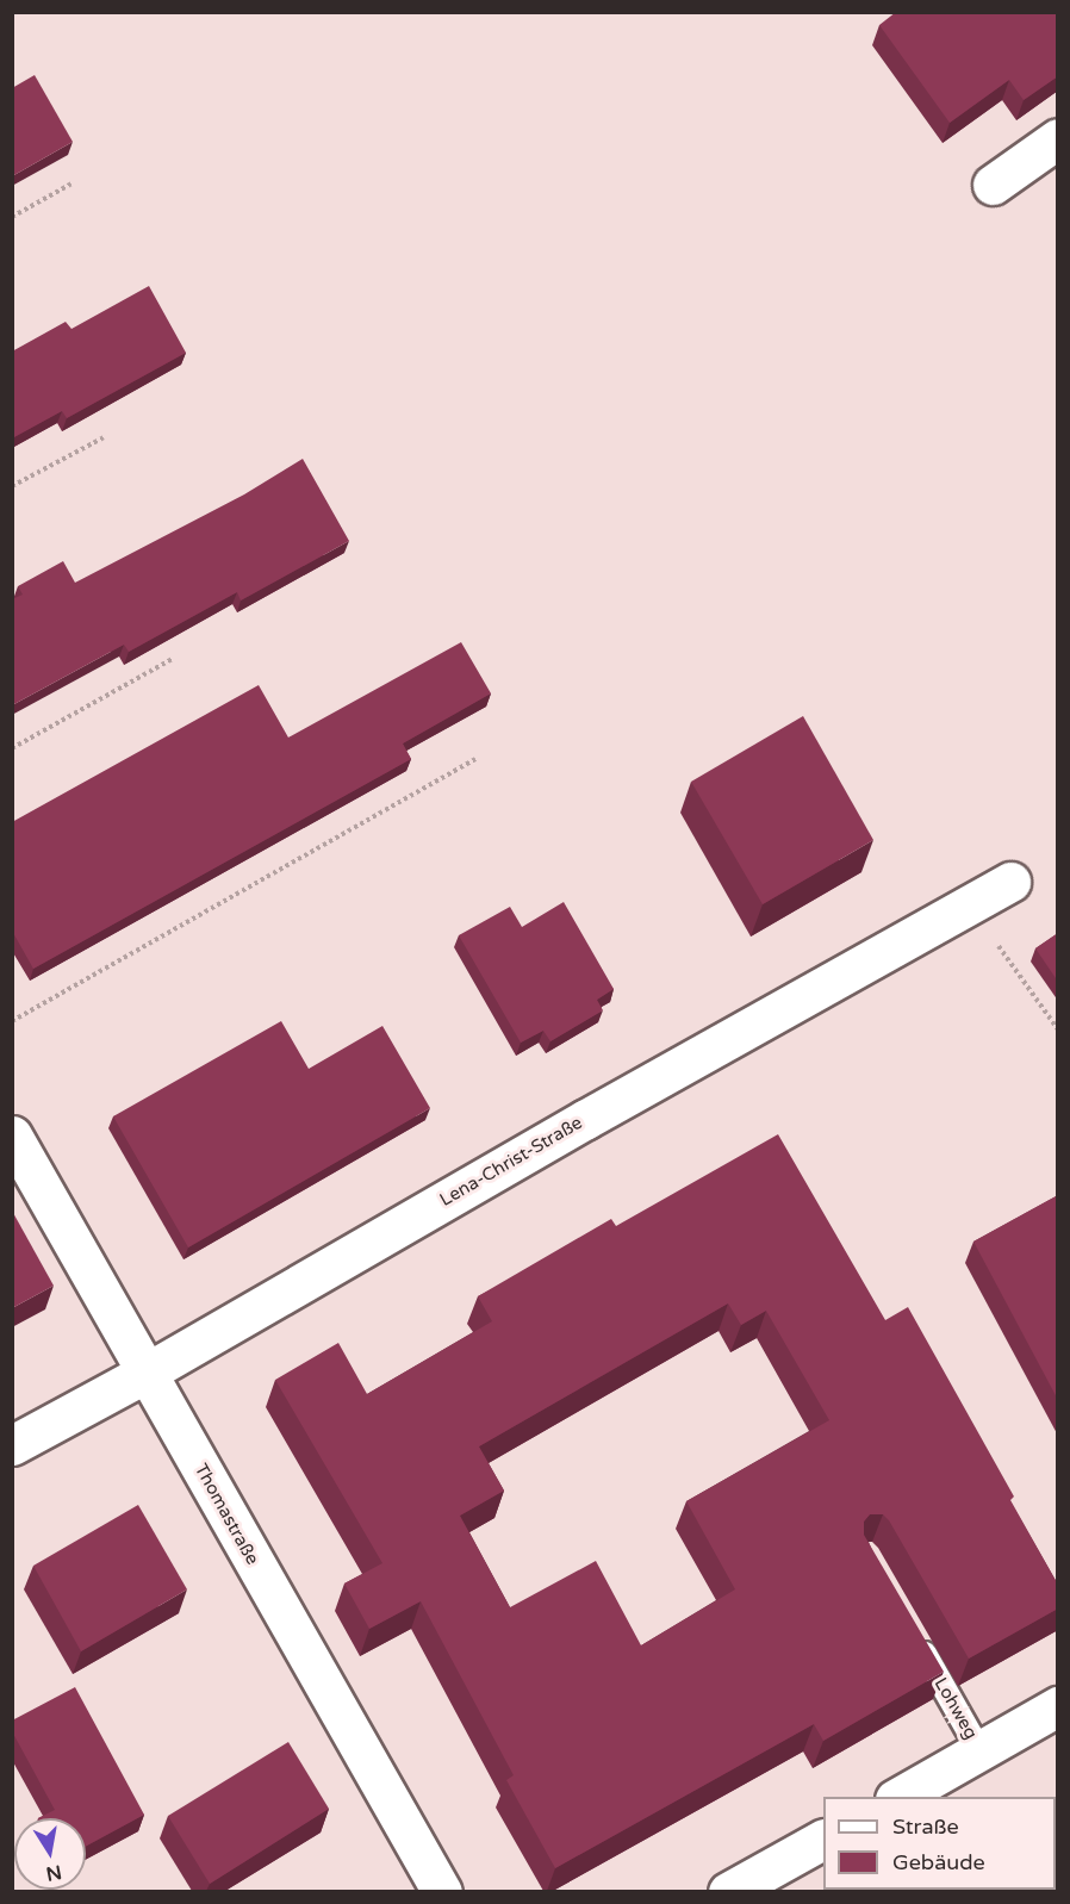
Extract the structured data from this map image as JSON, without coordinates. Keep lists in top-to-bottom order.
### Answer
{
  "streets": {
    "street": ["Lena-Christ-Straße", "Thomastraße", "Lohweg"]
  },
  "crossings": [
    ["Lena-Christ-Straße", "Thomastraße"]
  ],
  "legend": ["Straße", "Gebäude"],
  "north": "bottom"
}
